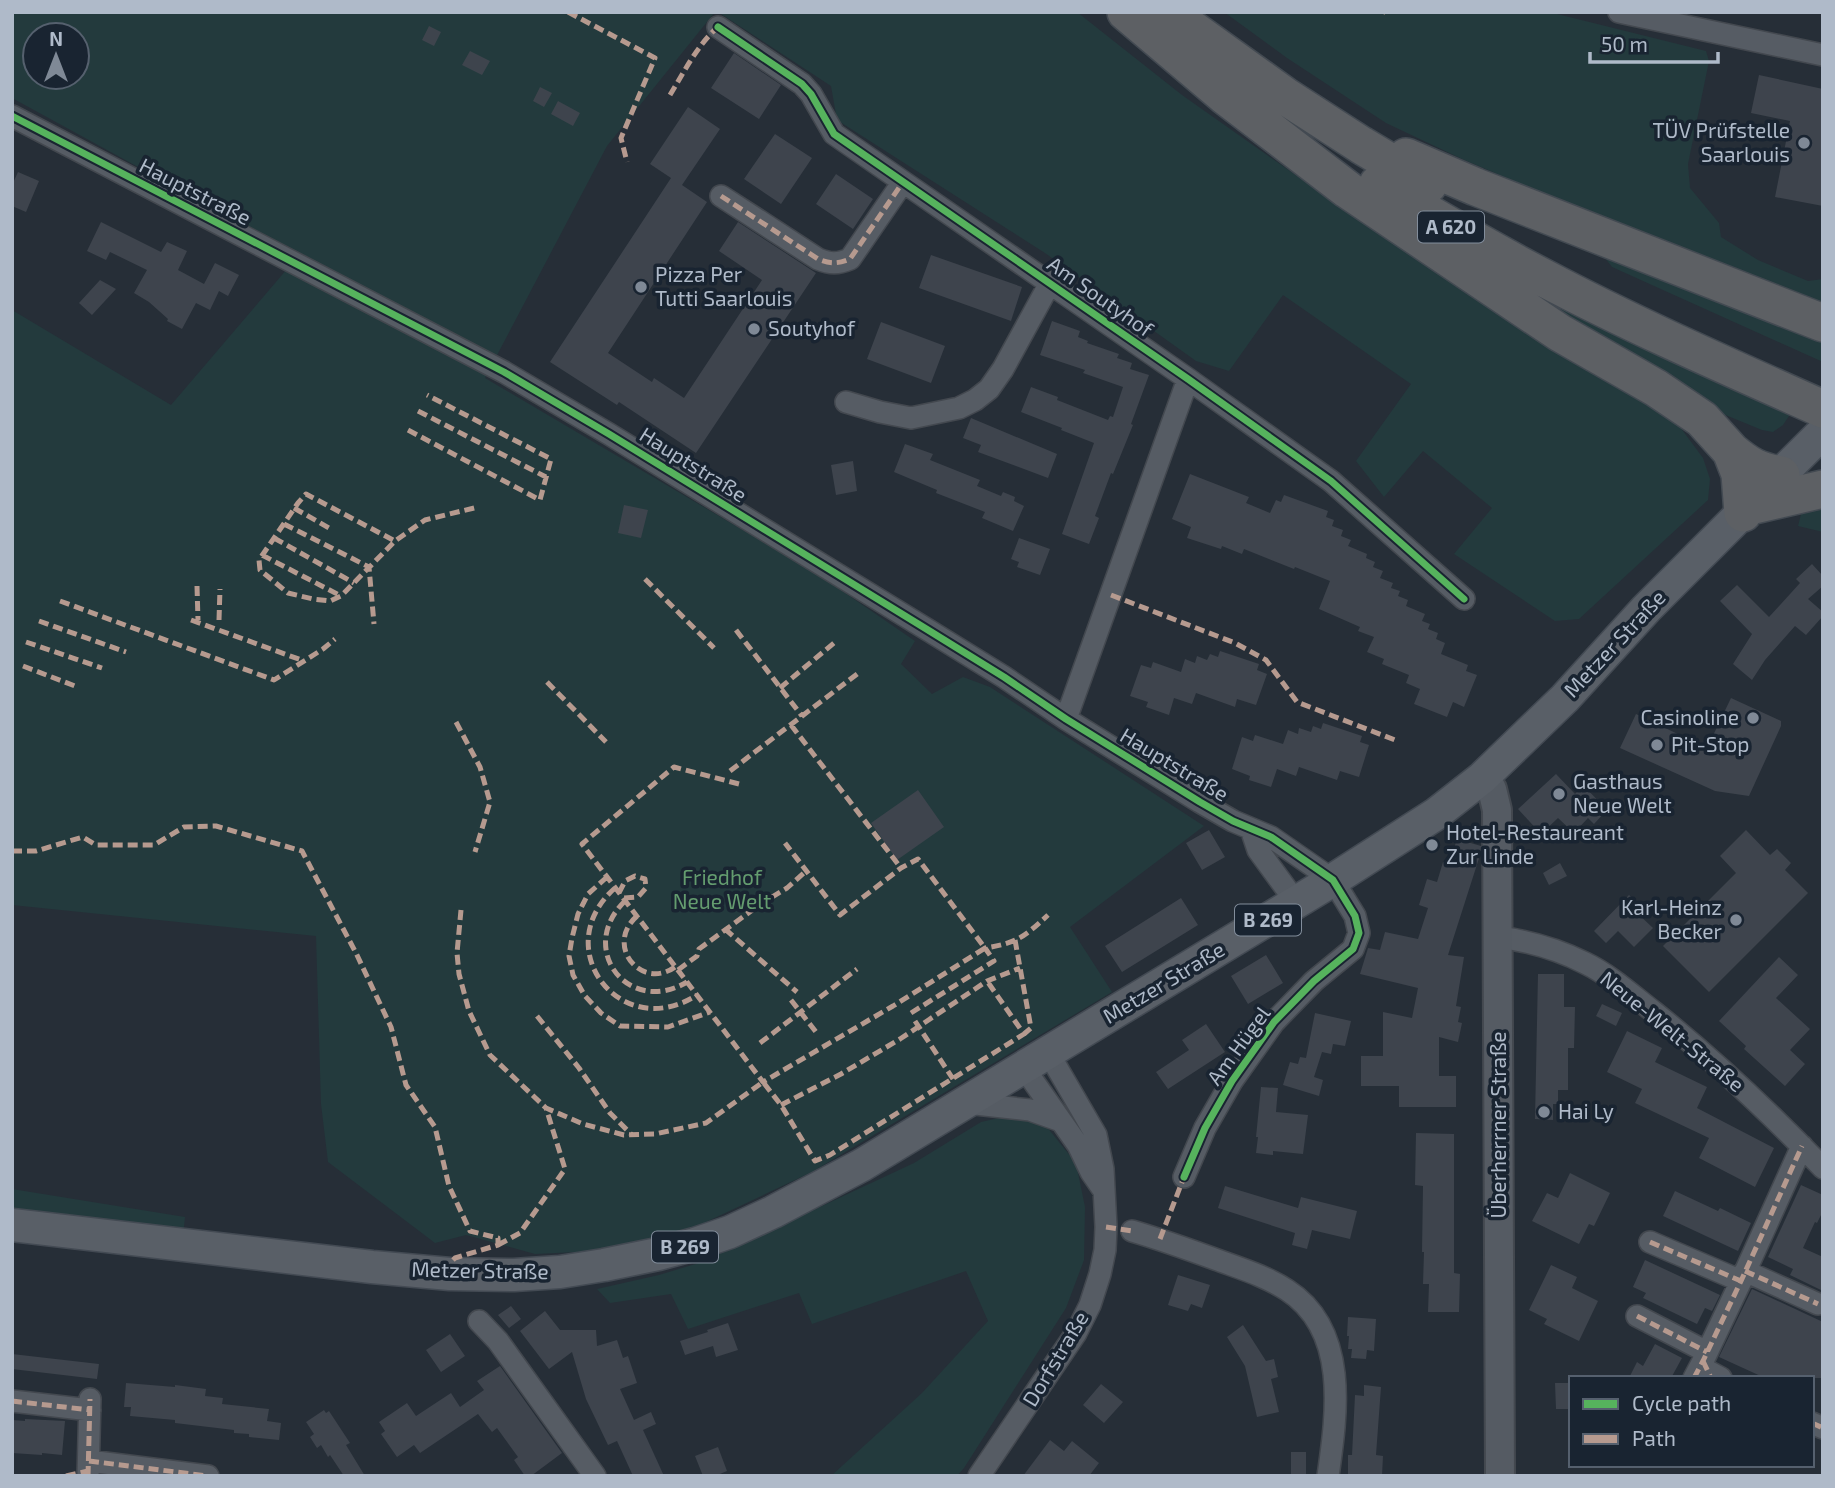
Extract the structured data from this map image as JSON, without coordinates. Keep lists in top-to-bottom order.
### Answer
{
  "streets": {
    "highway": ["A 620"],
    "main road": ["Metzer Straße", "B 269", "Überherrner Straße"],
    "street": [
      "Hauptstraße",
      "Am Soutyhof",
      "Neue-Welt-Straße",
      "Am Hügel",
      "Dorfstraße"
    ]
  },
  "crossings": [
    ["Hauptstraße", "Metzer Straße"],
    ["Hauptstraße", "Am Hügel"],
    ["Metzer Straße", "Am Hügel"],
    ["Metzer Straße", "Überherrner Straße"],
    ["Metzer Straße", "Dorfstraße"],
    ["Neue-Welt-Straße", "Überherrner Straße"]
  ],
  "parks": ["Friedhof Neue Welt"],
  "places": [
    "TÜV Prüfstelle Saarlouis",
    "Pizza Per Tutti Saarlouis",
    "Soutyhof",
    "Casinoline",
    "Pit-Stop",
    "Gasthaus Neue Welt",
    "Hotel-Restaureant Zur Linde",
    "Karl-Heinz Becker",
    "Hai Ly"
  ],
  "legend": ["Cycle path", "Path"],
  "scale_bar": "50 m",
  "north": "top"
}
